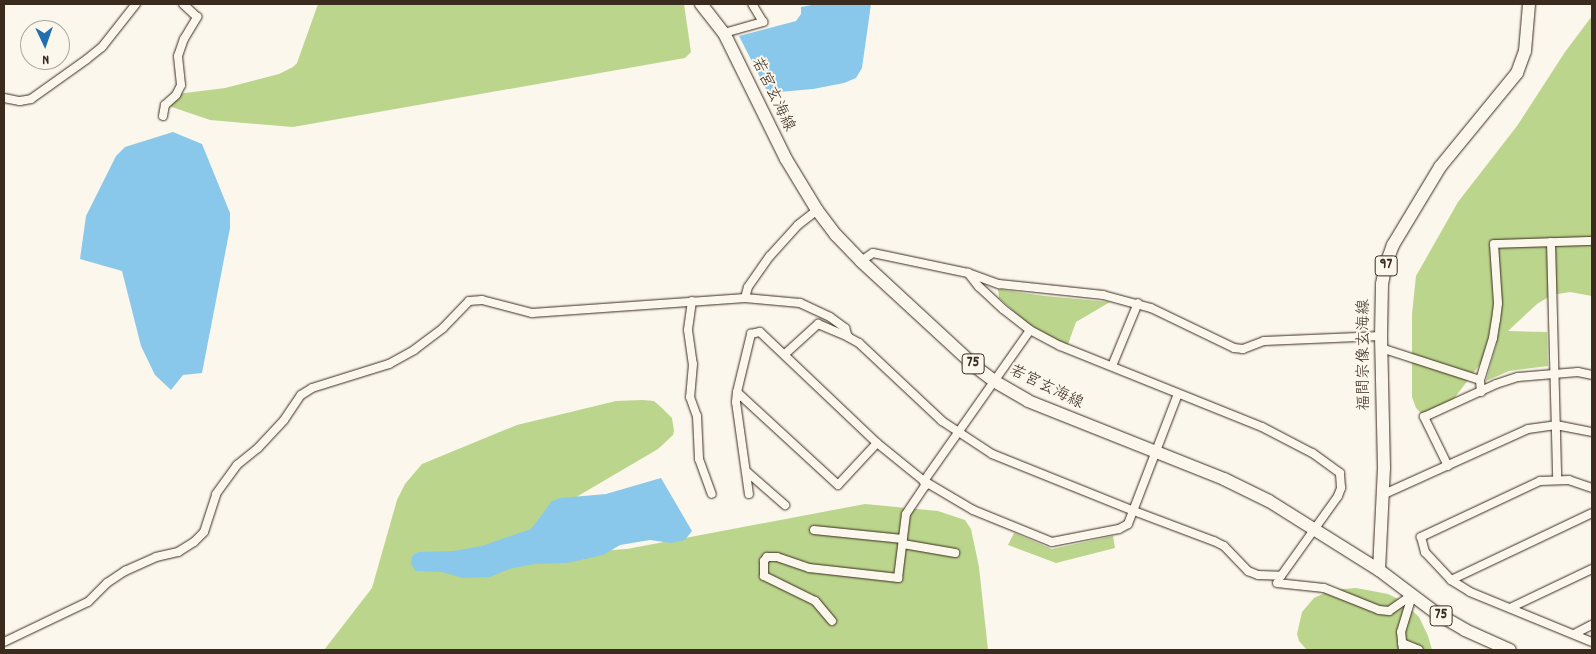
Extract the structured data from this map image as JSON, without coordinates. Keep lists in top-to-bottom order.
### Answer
{
  "streets": {
    "main road": [
      "若宮玄海線",
      "97",
      "福間宗像玄海線",
      "75"
    ]
  },
  "crossings": [
    ["若宮玄海線", "福間宗像玄海線"]
  ],
  "north": "bottom"
}
